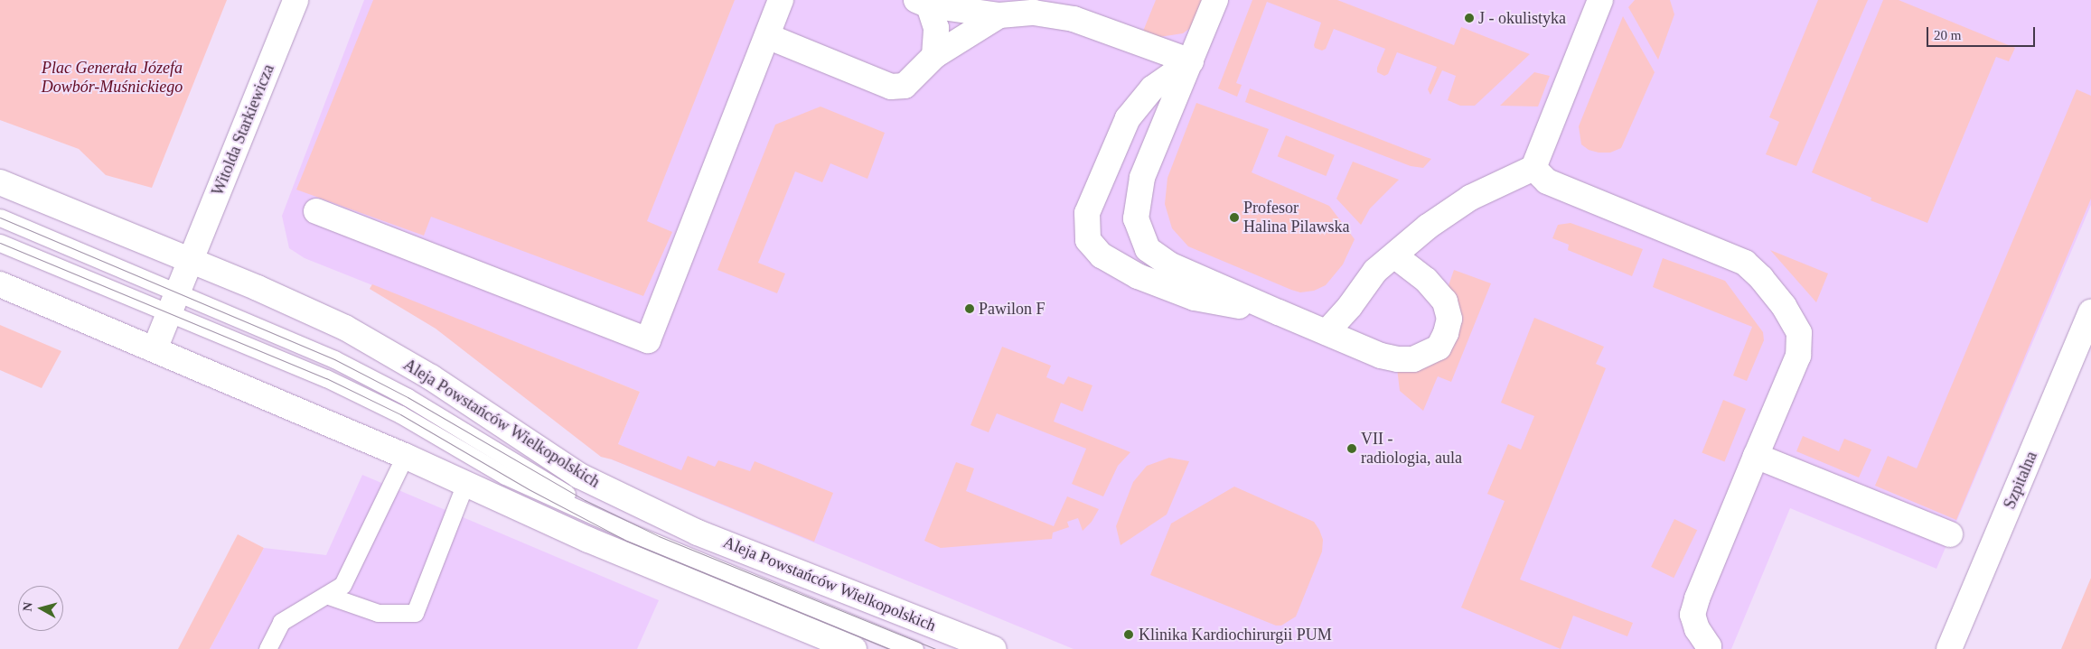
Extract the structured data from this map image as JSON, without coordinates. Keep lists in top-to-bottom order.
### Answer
{
  "streets": {
    "street": ["Witolda Starkiewicza", "Aleja Powstańców Wielkopolskich", "Szpitalna"]
  },
  "crossings": [
    ["Witolda Starkiewicza", "Aleja Powstańców Wielkopolskich"]
  ],
  "parks": ["Plac Generała Józefa Dowbór-Muśnickiego"],
  "places": [
    "J - okulistyka",
    "Profesor Halina Pilawska",
    "Pawilon F",
    "VII - radiologia, aula",
    "Klinika Kardiochirurgii PUM"
  ],
  "scale_bar": "20 m",
  "north": "left"
}
